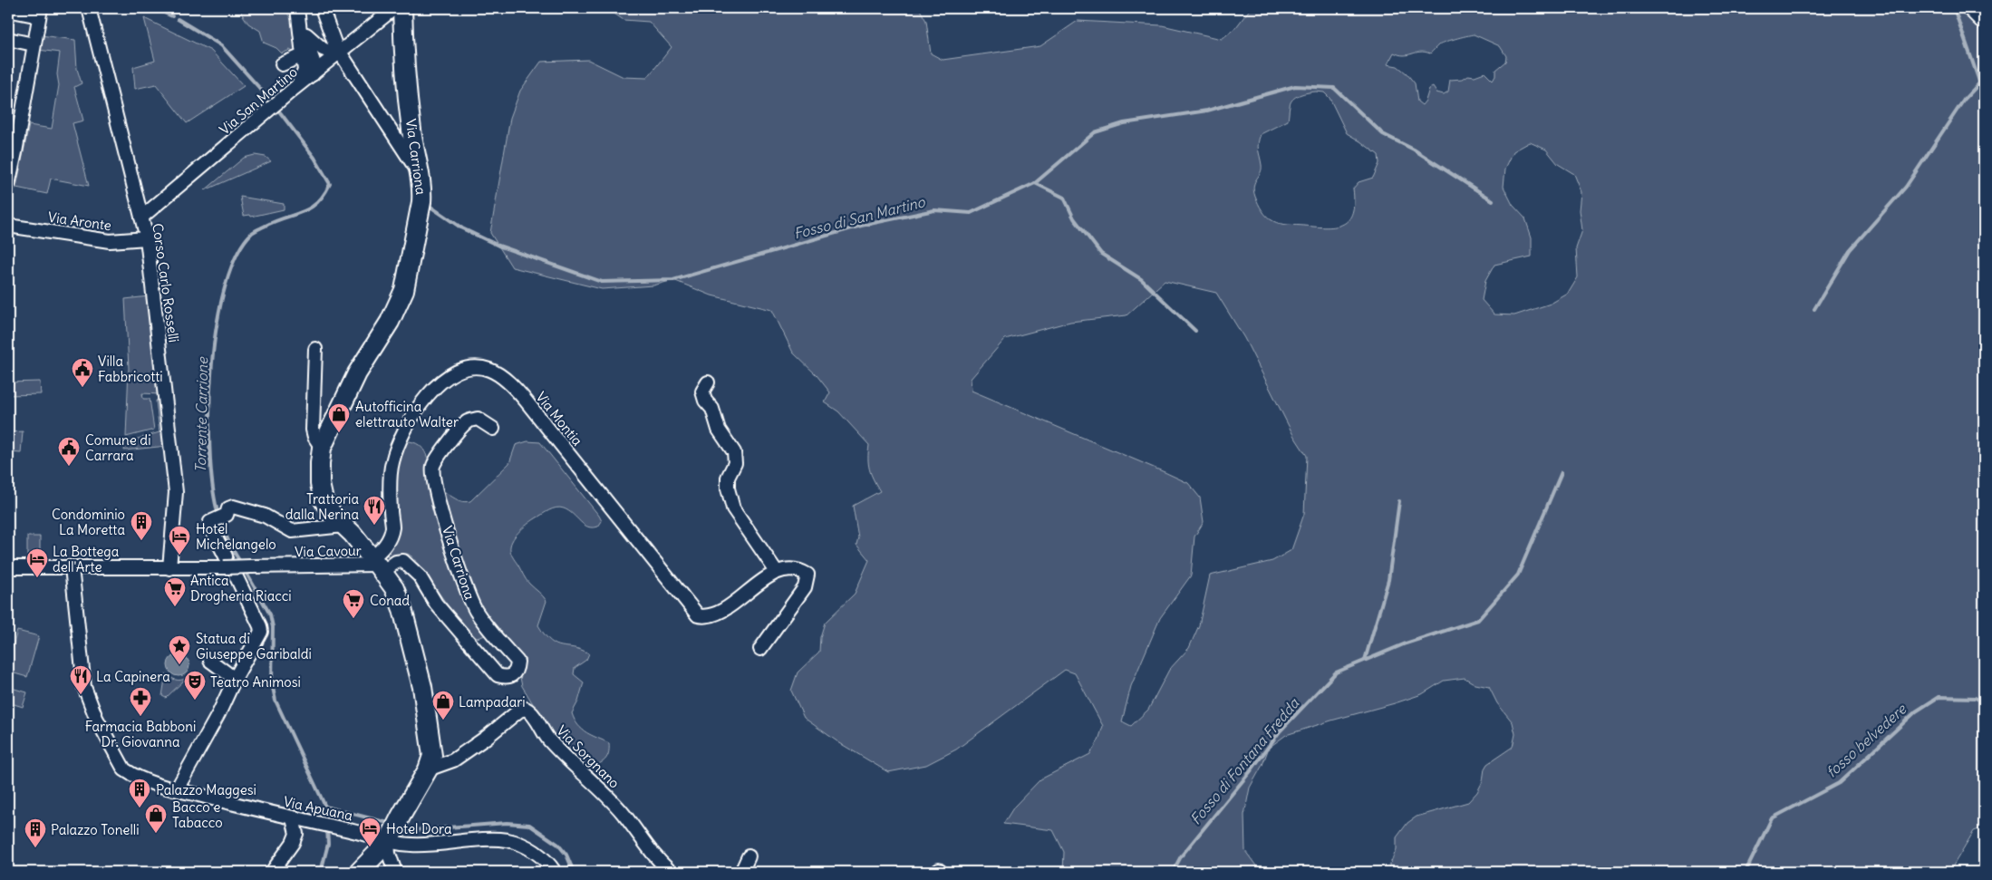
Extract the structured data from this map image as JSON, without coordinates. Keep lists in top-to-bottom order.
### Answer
{
  "streets": {
    "main road": ["Via Carriona"],
    "street": [
      "Via San Martino",
      "Via Aronte",
      "Corso Carlo Rosselli",
      "Via Montia",
      "Via Cavour",
      "Via Sorgnano",
      "Via Apuana"
    ]
  },
  "crossings": [
    ["Via San Martino", "Corso Carlo Rosselli"],
    ["Via Carriona", "Via Montia"],
    ["Via Carriona", "Via Cavour"],
    ["Via Carriona", "Via Sorgnano"],
    ["Via Carriona", "Via Apuana"],
    ["Via Aronte", "Corso Carlo Rosselli"],
    ["Corso Carlo Rosselli", "Via Cavour"],
    ["Via Montia", "Via Cavour"],
    ["Via Cavour", "Via Apuana"]
  ],
  "water": [
    "Fosso di San Martino",
    "Torrente Carrione",
    "fosso belvedere",
    "Fosso di Fontana Fredda"
  ],
  "places": {
    "public building": ["Villa Fabbricotti", "Comune di Carrara"],
    "shop": ["Autofficina elettrauto Walter", "Lampadari", "Bacco e Tabacco"],
    "restaurant": ["Trattoria dalla Nerina", "La Capinera"],
    "building": ["Condominio La Moretta", "Palazzo Maggesi", "Palazzo Tonelli"],
    "hotel": ["Hotel Michelangelo", "La Bottega dell'Arte", "Hotel Dora"],
    "supermarket": ["Antica Drogheria Riacci", "Conad"],
    "place": ["Statua di Giuseppe Garibaldi"],
    "theatre": ["Teatro Animosi"],
    "pharmacy": ["Farmacia Babboni Dr. Giovanna"]
  }
}
